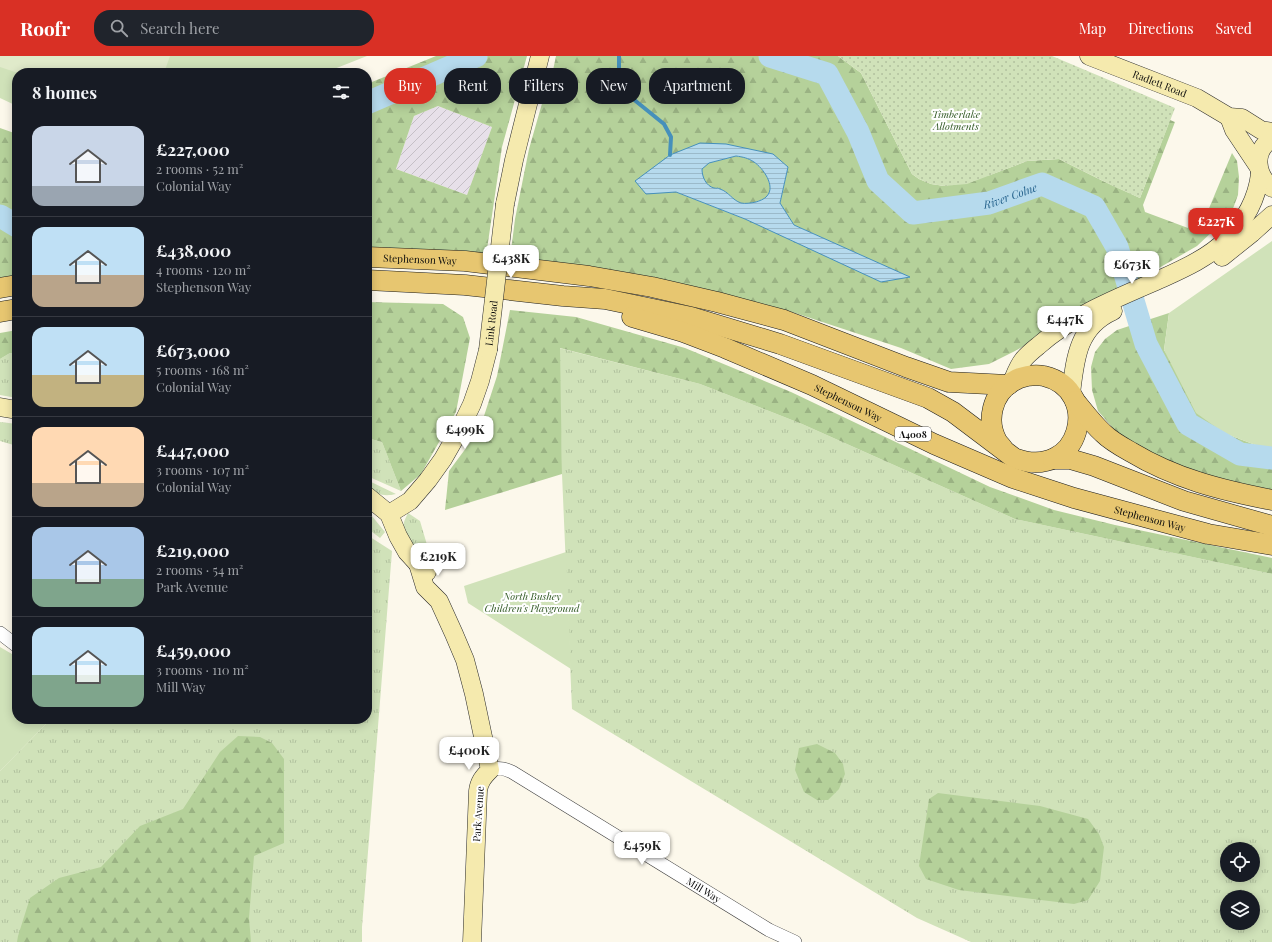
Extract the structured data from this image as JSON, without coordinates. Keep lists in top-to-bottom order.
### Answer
{
  "streets": {
    "main road": ["Stephenson Way", "A4008"],
    "street": [
      "Radlett Road",
      "Link Road",
      "Park Avenue",
      "Mill Way"
    ]
  },
  "crossings": [
    ["Park Avenue", "Mill Way"]
  ],
  "water": ["River Colne"],
  "parks": ["Timberlake Allotments", "North Bushey Children's Playground"],
  "page": {
    "header": "Roofr",
    "search": "Search here",
    "nav": ["Map", "Directions", "Saved"],
    "chip": [
      "Buy",
      "Rent",
      "Filters",
      "New",
      "Apartment"
    ],
    "heading": "8 homes",
    "list": [
      {
        "name": "£227,000",
        "note": "2 rooms · 52 m² · Colonial Way"
      },
      {
        "name": "£438,000",
        "note": "4 rooms · 120 m² · Stephenson Way"
      },
      {
        "name": "£673,000",
        "note": "5 rooms · 168 m² · Colonial Way"
      },
      {
        "name": "£447,000",
        "note": "3 rooms · 107 m² · Colonial Way"
      },
      {
        "name": "£219,000",
        "note": "2 rooms · 54 m² · Park Avenue"
      },
      {
        "name": "£459,000",
        "note": "3 rooms · 110 m² · Mill Way"
      }
    ],
    "price": [
      "£227K",
      "£438K",
      "£673K",
      "£447K",
      "£499K",
      "£219K",
      "£400K",
      "£459K"
    ]
  }
}
